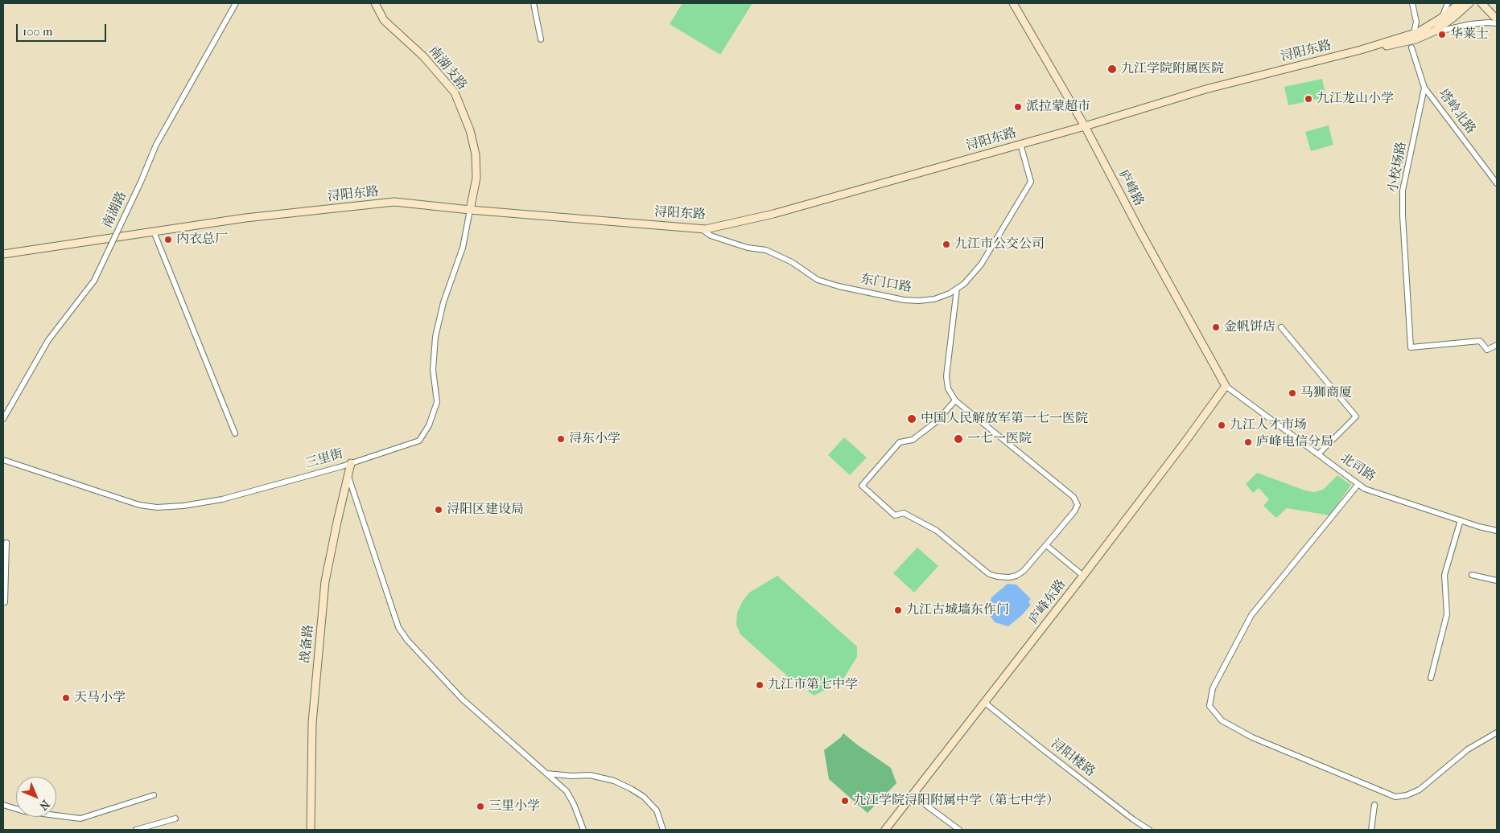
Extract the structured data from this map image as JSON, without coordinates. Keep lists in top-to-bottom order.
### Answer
{
  "streets": {
    "main road": [
      "浔阳东路",
      "南湖支路",
      "庐峰路",
      "庐峰东路",
      "战备路"
    ],
    "street": [
      "塔岭北路",
      "小校场路",
      "南湖路",
      "东门口路",
      "三里街",
      "北司路",
      "浔阳楼路"
    ]
  },
  "crossings": [
    ["浔阳东路", "南湖支路"],
    ["浔阳东路", "庐峰路"],
    ["浔阳东路", "东门口路"],
    ["浔阳东路", "三里街"],
    ["南湖支路", "三里街"],
    ["塔岭北路", "小校场路"],
    ["庐峰路", "北司路"],
    ["庐峰路", "庐峰东路"],
    ["三里街", "战备路"],
    ["北司路", "庐峰东路"],
    ["庐峰东路", "浔阳楼路"]
  ],
  "places": [
    "华莱士",
    "九江学院附属医院",
    "九江龙山小学",
    "派拉蒙超市",
    "内衣总厂",
    "九江市公交公司",
    "金帆饼店",
    "马狮商厦",
    "中国人民解放军第一七一医院",
    "九江人才市场",
    "浔东小学",
    "一七一医院",
    "庐峰电信分局",
    "浔阳区建设局",
    "九江古城墙东作门",
    "九江市第七中学",
    "天马小学",
    "九江学院浔阳附属中学（第七中学）",
    "三里小学"
  ],
  "scale_bar": "100 m",
  "north": "bottom right"
}
